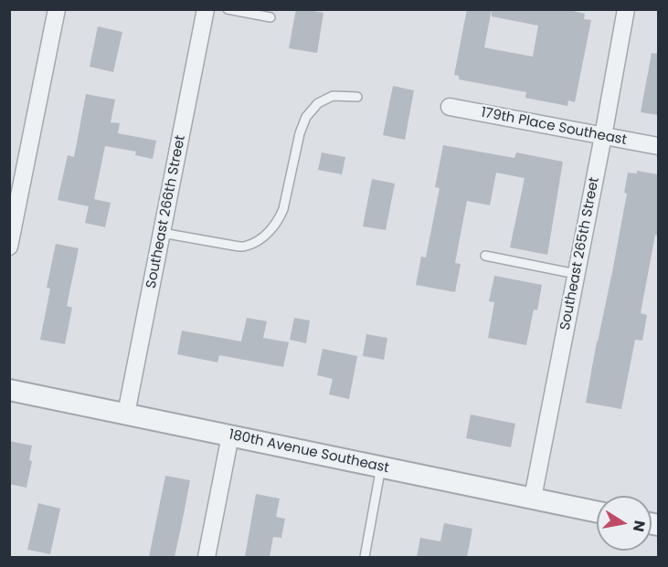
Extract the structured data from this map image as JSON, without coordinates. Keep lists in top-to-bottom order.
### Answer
{
  "streets": {
    "street": [
      "179th Place Southeast",
      "Southeast 266th Street",
      "Southeast 265th Street",
      "180th Avenue Southeast"
    ]
  },
  "crossings": [
    ["179th Place Southeast", "Southeast 265th Street"],
    ["Southeast 266th Street", "180th Avenue Southeast"],
    ["Southeast 265th Street", "180th Avenue Southeast"]
  ],
  "north": "right"
}
